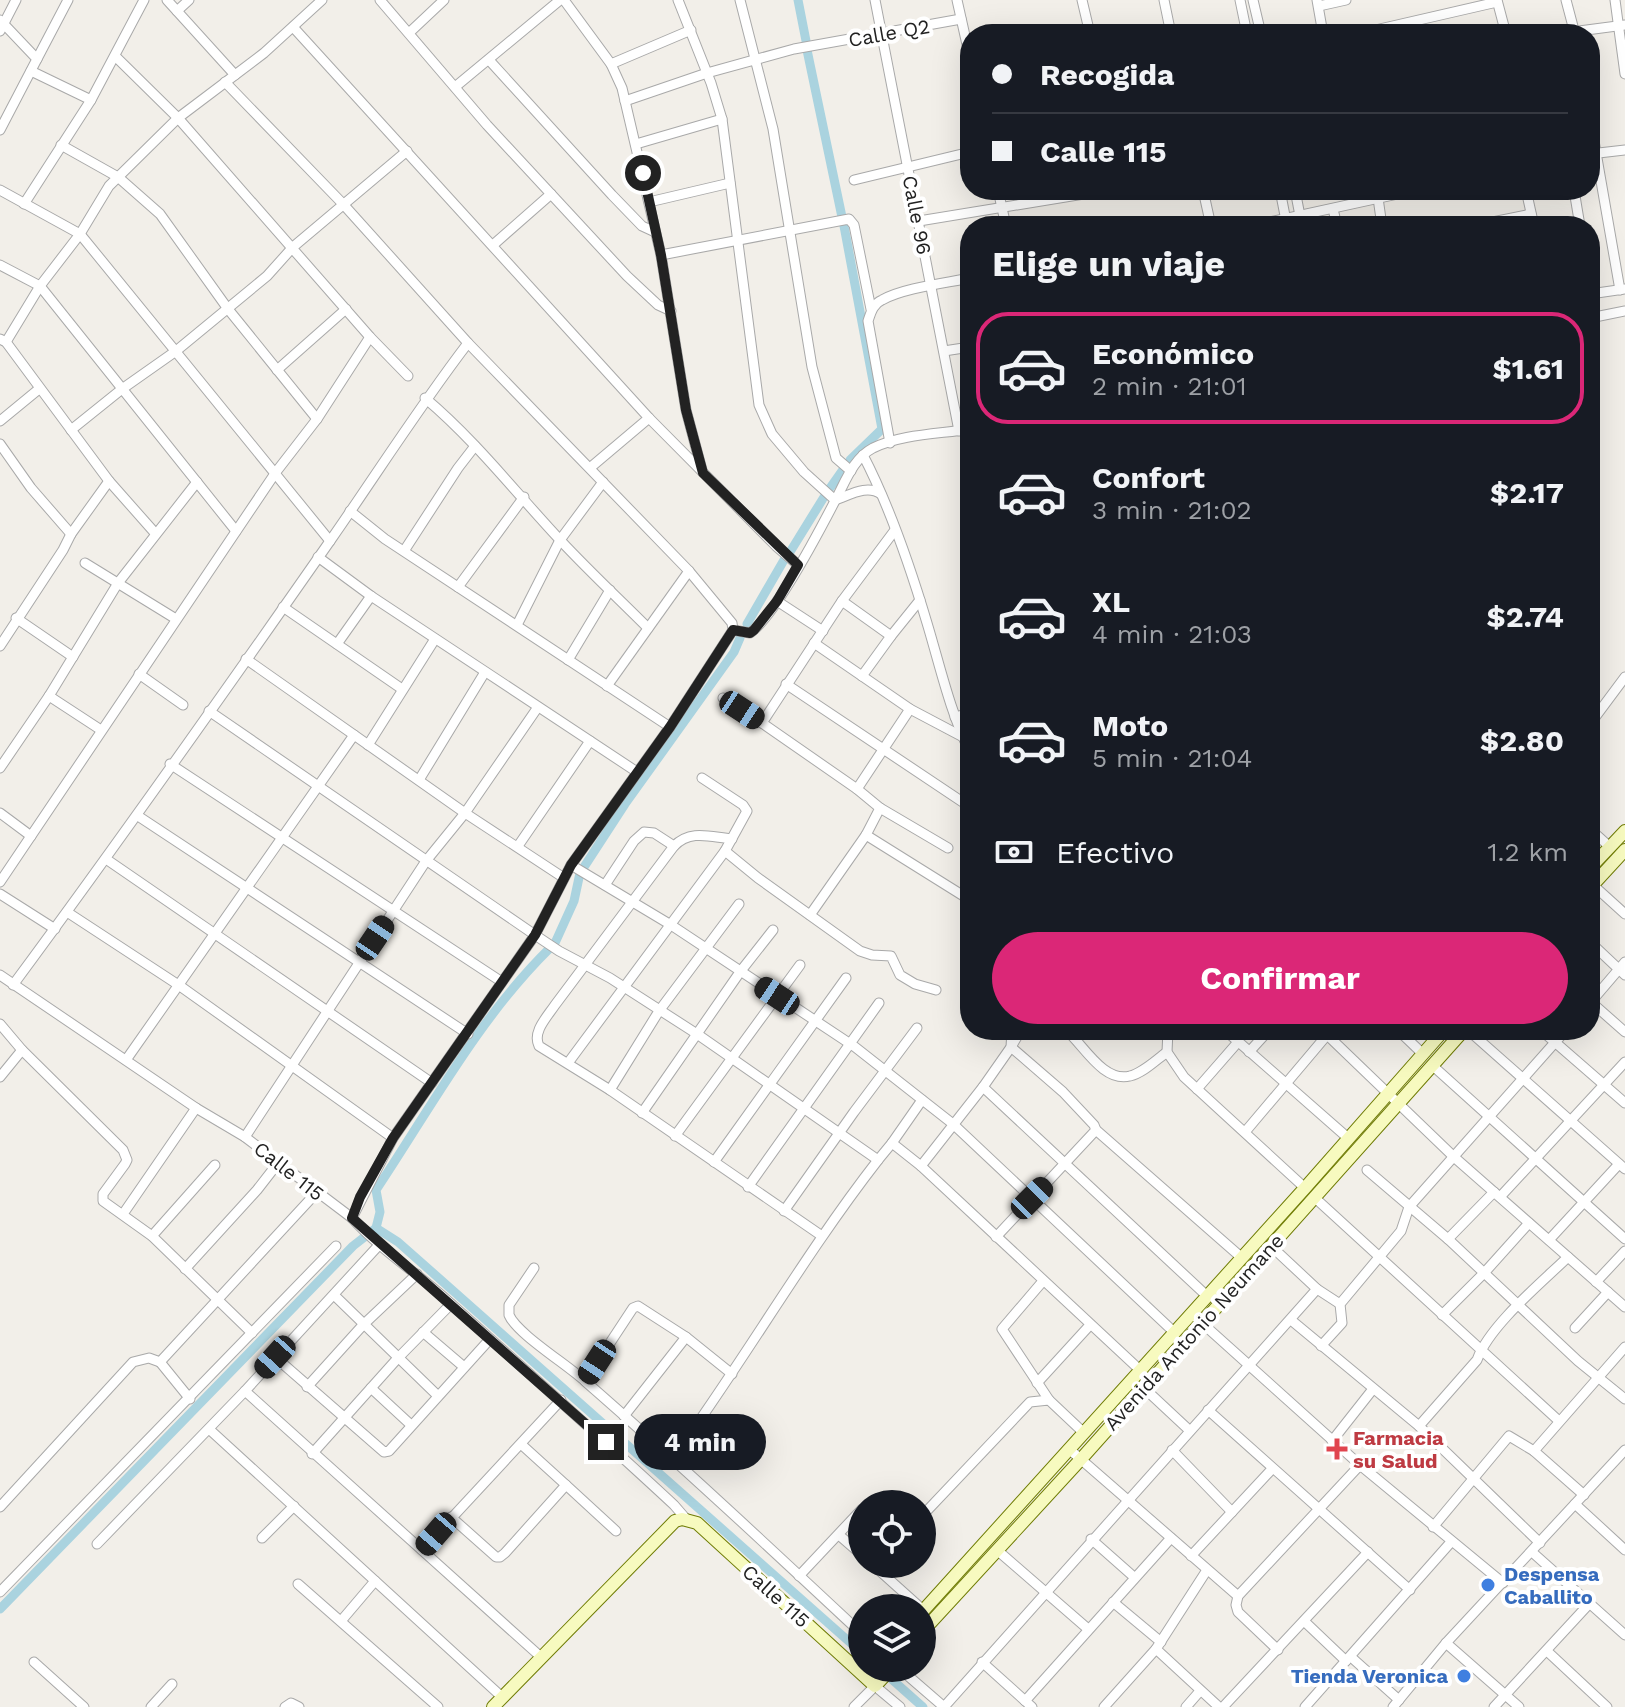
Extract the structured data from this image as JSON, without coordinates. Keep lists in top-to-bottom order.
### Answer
{
  "streets": {
    "street": [
      "Calle Q2",
      "Calle 96",
      "Calle 115",
      "Avenida Antonio Neumane"
    ]
  },
  "crossings": [
    ["Calle Q2", "Calle 96"]
  ],
  "places": {
    "health": ["Farmacia su Salud"],
    "other": ["Despensa Caballito", "Tienda Veronica"]
  },
  "page": {
    "banner": ["Recogida", "Calle 115"],
    "heading": "Elige un viaje",
    "list": [
      {
        "name": "Económico",
        "note": "2 min · 21:01",
        "value": "$1.61"
      },
      {
        "name": "Confort",
        "note": "3 min · 21:02",
        "value": "$2.17"
      },
      {
        "name": "XL",
        "note": "4 min · 21:03",
        "value": "$2.74"
      },
      {
        "name": "Moto",
        "note": "5 min · 21:04",
        "value": "$2.80"
      }
    ],
    "pay": ["Efectivo", "1.2 km"],
    "buttons": "Confirmar",
    "bubble": "4 min"
  }
}
